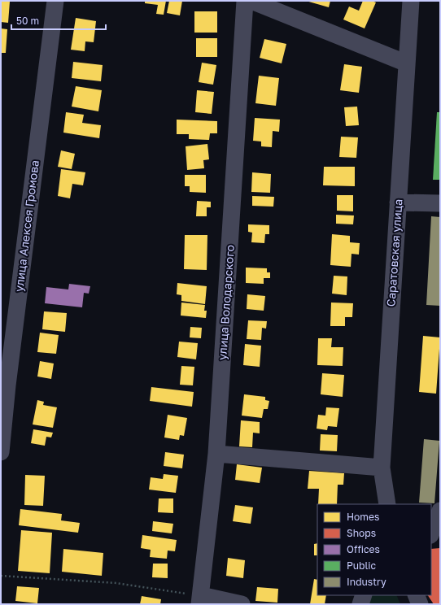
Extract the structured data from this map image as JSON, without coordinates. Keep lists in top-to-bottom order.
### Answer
{
  "streets": {
    "street": ["улица Алексея Громова", "Саратовская улица", "улица Володарского"]
  },
  "legend": [
    "Homes",
    "Shops",
    "Offices",
    "Public",
    "Industry"
  ],
  "scale_bar": "50 m"
}
